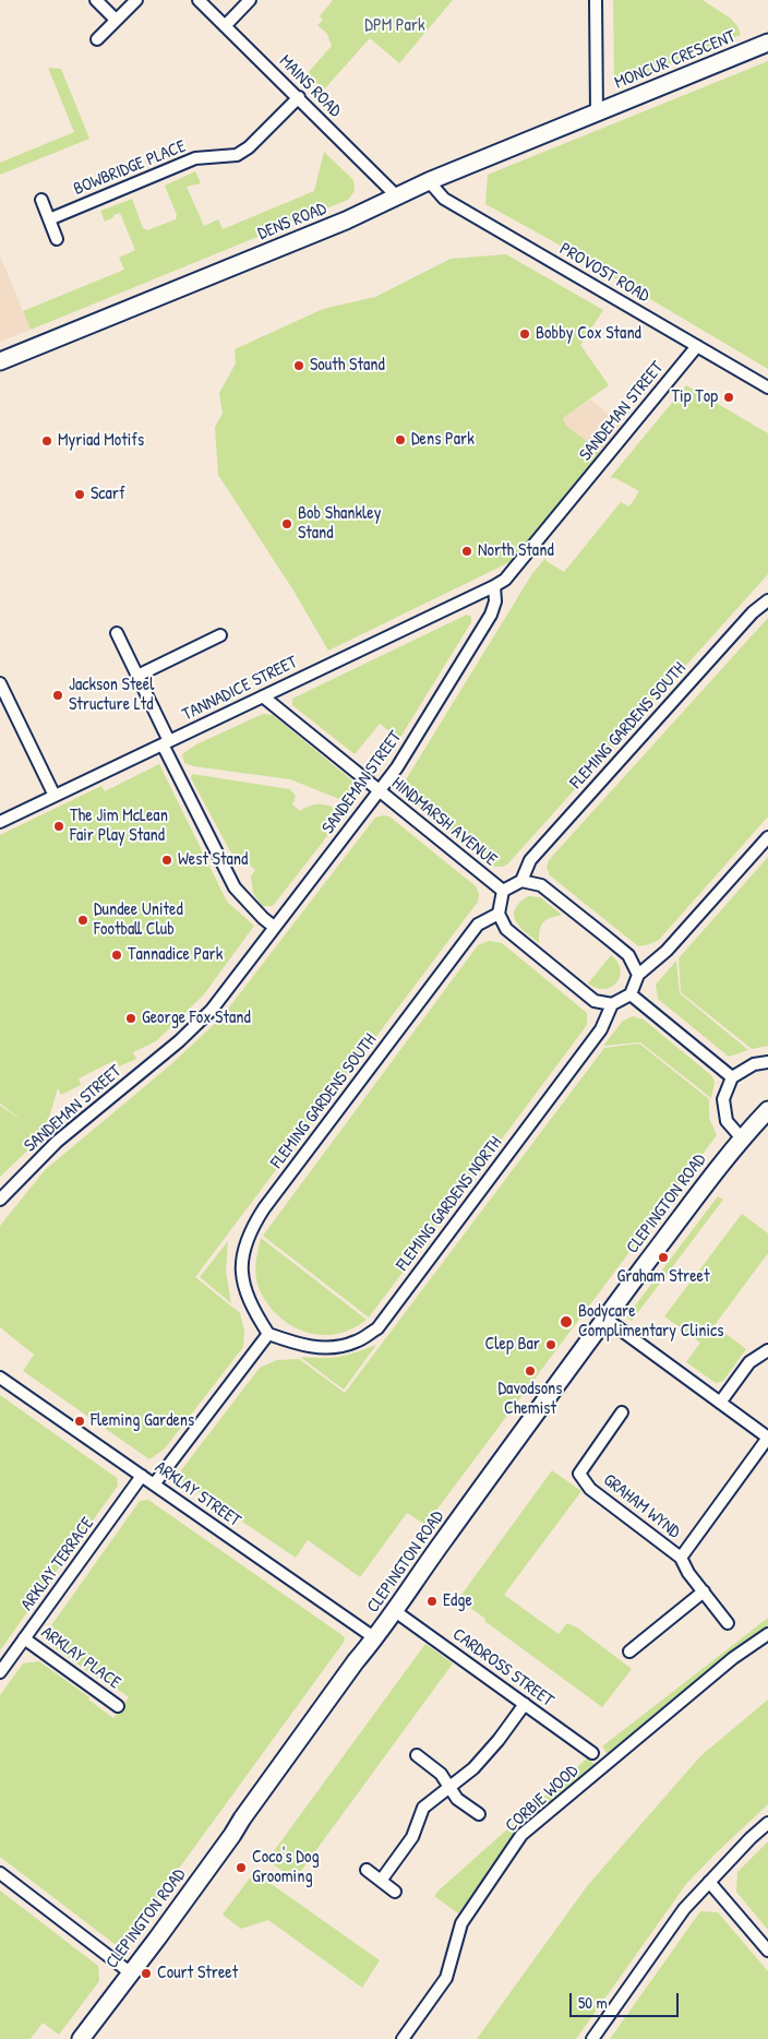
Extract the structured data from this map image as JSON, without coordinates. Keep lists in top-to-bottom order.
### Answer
{
  "streets": {
    "street": [
      "MONCUR CRESCENT",
      "MAINS ROAD",
      "BOWBRIDGE PLACE",
      "DENS ROAD",
      "PROVOST ROAD",
      "SANDEMAN STREET",
      "TANNADICE STREET",
      "FLEMING GARDENS SOUTH",
      "HINDMARSH AVENUE",
      "FLEMING GARDENS NORTH",
      "CLEPINGTON ROAD",
      "ARKLAY STREET",
      "GRAHAM WYND",
      "ARKLAY TERRACE",
      "ARKLAY PLACE",
      "CARDROSS STREET",
      "CORBIE WOOD"
    ]
  },
  "crossings": [
    ["MONCUR CRESCENT", "DENS ROAD"],
    ["MAINS ROAD", "BOWBRIDGE PLACE"],
    ["MAINS ROAD", "DENS ROAD"],
    ["DENS ROAD", "PROVOST ROAD"],
    ["PROVOST ROAD", "SANDEMAN STREET"],
    ["SANDEMAN STREET", "TANNADICE STREET"],
    ["SANDEMAN STREET", "HINDMARSH AVENUE"],
    ["TANNADICE STREET", "HINDMARSH AVENUE"],
    ["FLEMING GARDENS SOUTH", "HINDMARSH AVENUE"],
    ["FLEMING GARDENS SOUTH", "FLEMING GARDENS NORTH"],
    ["CLEPINGTON ROAD", "ARKLAY STREET"],
    ["CLEPINGTON ROAD", "CARDROSS STREET"],
    ["ARKLAY STREET", "ARKLAY TERRACE"],
    ["ARKLAY TERRACE", "ARKLAY PLACE"]
  ],
  "parks": ["DPM Park"],
  "places": [
    "Bobby Cox Stand",
    "South Stand",
    "Tip Top",
    "Dens Park",
    "Myriad Motifs",
    "Scarf",
    "Bob Shankley Stand",
    "North Stand",
    "Jackson Steel Structure Ltd",
    "The Jim McLean Fair Play Stand",
    "West Stand",
    "Dundee United Football Club",
    "Tannadice Park",
    "George Fox Stand",
    "Graham Street",
    "Bodycare Complimentary Clinics",
    "Clep Bar",
    "Davodsons Chemist",
    "Fleming Gardens",
    "Edge",
    "Coco's Dog Grooming",
    "Court Street"
  ],
  "scale_bar": "50 m"
}
